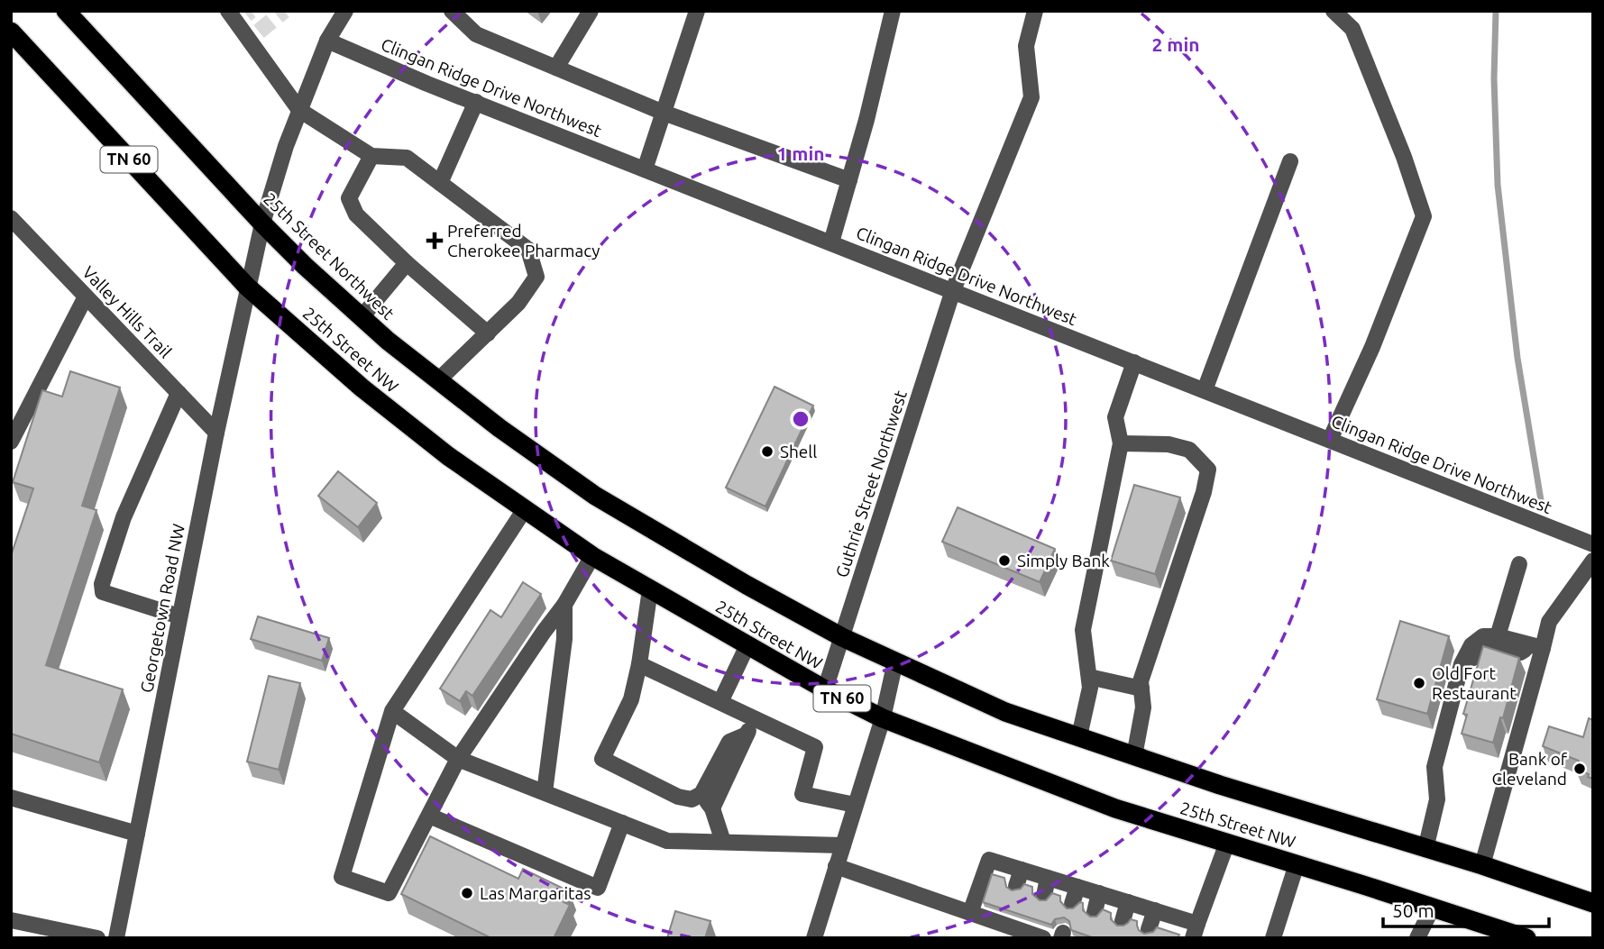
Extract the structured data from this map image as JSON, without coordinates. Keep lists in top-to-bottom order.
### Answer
{
  "streets": {
    "highway": ["TN 60", "25th Street Northwest", "25th Street NW"],
    "street": [
      "Clingan Ridge Drive Northwest",
      "Valley Hills Trail",
      "Guthrie Street Northwest",
      "Georgetown Road NW"
    ]
  },
  "crossings": [
    ["Clingan Ridge Drive Northwest", "Guthrie Street Northwest"],
    ["Clingan Ridge Drive Northwest", "Georgetown Road NW"],
    ["TN 60", "25th Street NW"],
    ["TN 60", "Georgetown Road NW"],
    ["25th Street Northwest", "25th Street NW"],
    ["25th Street Northwest", "Georgetown Road NW"],
    ["Valley Hills Trail", "Georgetown Road NW"],
    ["25th Street NW", "Guthrie Street Northwest"],
    ["25th Street NW", "Georgetown Road NW"]
  ],
  "places": {
    "health": ["Preferred Cherokee Pharmacy"],
    "other": [
      "Shell",
      "Simply Bank",
      "Old Fort Restaurant",
      "Bank of Cleveland",
      "Las Margaritas"
    ]
  },
  "scale_bar": "50 m",
  "rings": ["2 min", "1 min"]
}
